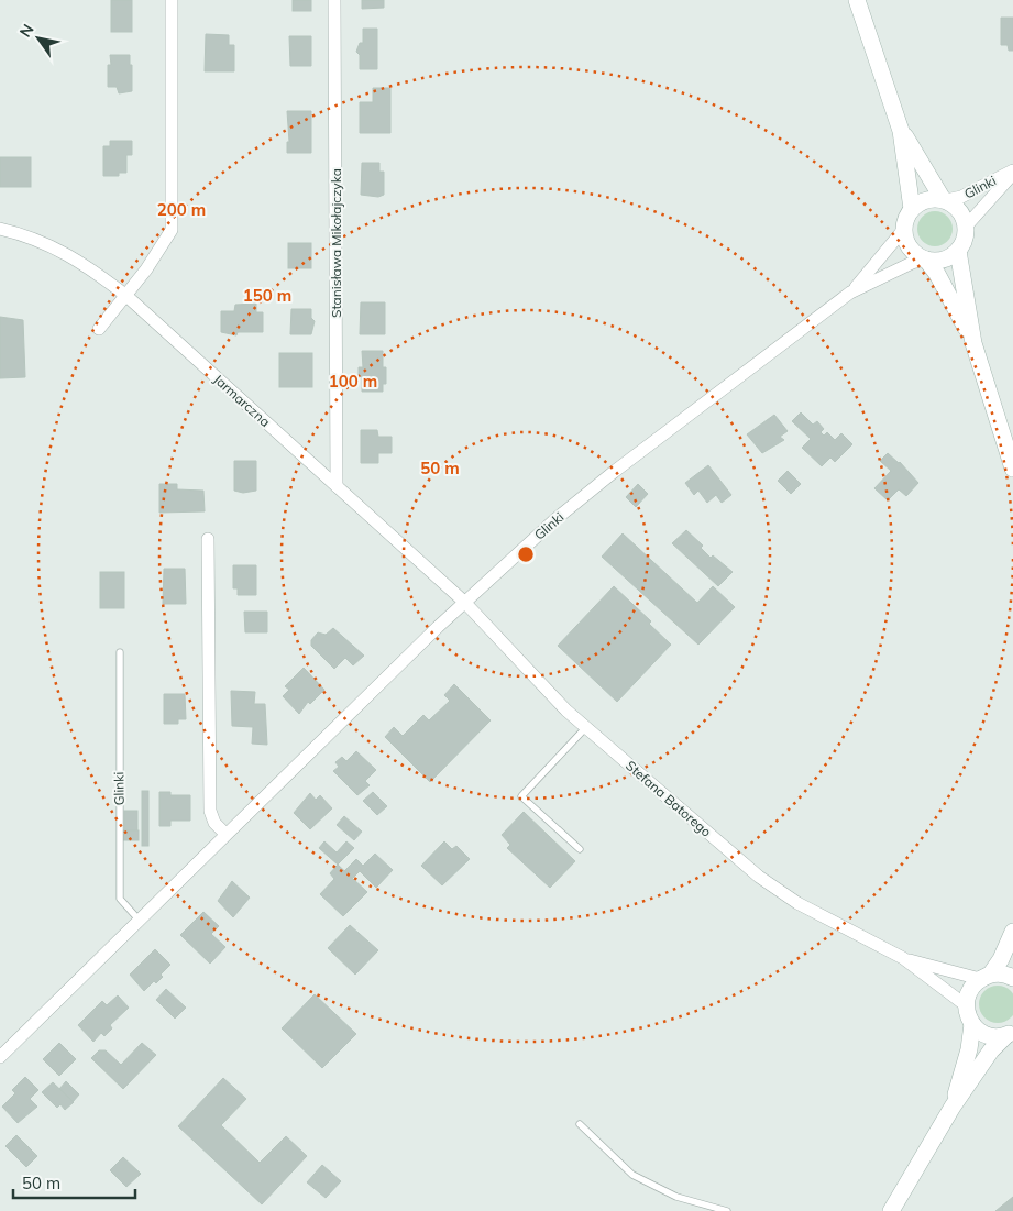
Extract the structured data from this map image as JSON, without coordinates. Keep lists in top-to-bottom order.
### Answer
{
  "streets": {
    "street": [
      "Glinki",
      "Stanisława Mikołajczyka",
      "Jarmarczna",
      "Stefana Batorego"
    ]
  },
  "crossings": [
    ["Glinki", "Jarmarczna"],
    ["Glinki", "Stefana Batorego"],
    ["Stanisława Mikołajczyka", "Jarmarczna"],
    ["Jarmarczna", "Stefana Batorego"]
  ],
  "scale_bar": "50 m",
  "north": "top left",
  "rings": [
    "200 m",
    "150 m",
    "100 m",
    "50 m"
  ]
}
